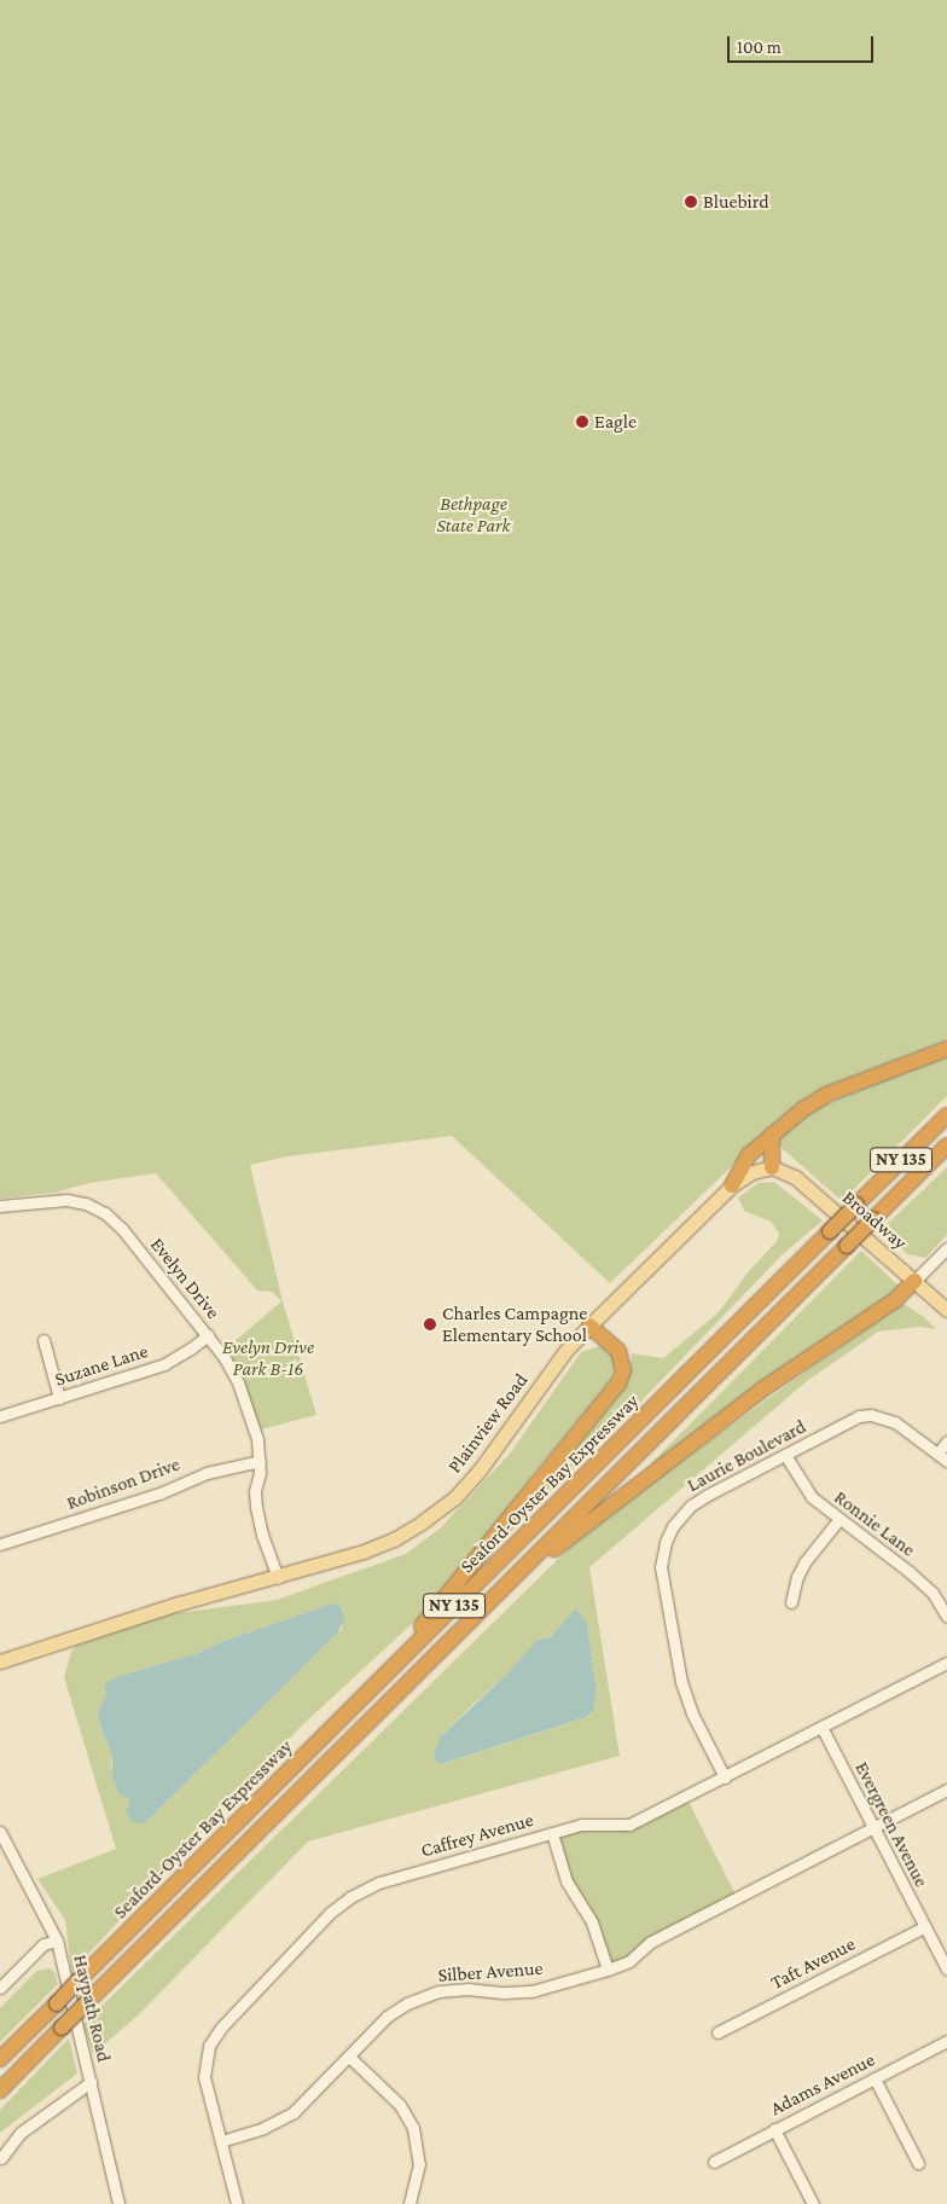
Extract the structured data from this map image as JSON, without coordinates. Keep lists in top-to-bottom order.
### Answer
{
  "streets": {
    "highway": ["NY 135", "Seaford-Oyster Bay Expressway"],
    "main road": ["Broadway", "Plainview Road"],
    "street": [
      "Evelyn Drive",
      "Suzane Lane",
      "Laurie Boulevard",
      "Robinson Drive",
      "Ronnie Lane",
      "Evergreen Avenue",
      "Caffrey Avenue",
      "Taft Avenue",
      "Silber Avenue",
      "Haypath Road",
      "Adams Avenue"
    ]
  },
  "crossings": [
    ["Broadway", "Plainview Road"],
    ["Evelyn Drive", "Suzane Lane"],
    ["Evelyn Drive", "Plainview Road"],
    ["Evelyn Drive", "Robinson Drive"],
    ["Laurie Boulevard", "Ronnie Lane"],
    ["Laurie Boulevard", "Caffrey Avenue"],
    ["Evergreen Avenue", "Caffrey Avenue"],
    ["Evergreen Avenue", "Taft Avenue"],
    ["Evergreen Avenue", "Silber Avenue"],
    ["Caffrey Avenue", "Silber Avenue"]
  ],
  "parks": ["Bethpage State Park", "Evelyn Drive Park B-16"],
  "places": ["Bluebird", "Eagle", "Charles Campagne Elementary School"],
  "scale_bar": "100 m"
}
